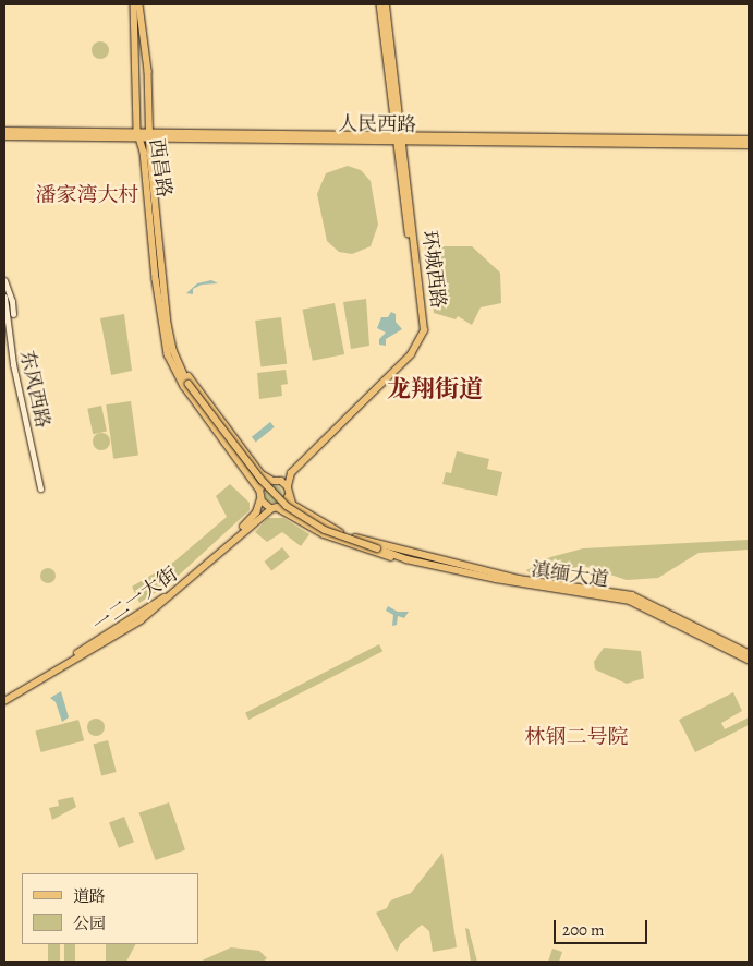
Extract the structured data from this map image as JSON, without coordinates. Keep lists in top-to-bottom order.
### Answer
{
  "streets": {
    "main road": [
      "人民西路",
      "西昌路",
      "环城西路",
      "东风西路",
      "滇缅大道",
      "一二一大街"
    ]
  },
  "crossings": [
    ["人民西路", "西昌路"],
    ["人民西路", "环城西路"],
    ["西昌路", "环城西路"],
    ["西昌路", "滇缅大道"],
    ["西昌路", "一二一大街"],
    ["环城西路", "滇缅大道"],
    ["环城西路", "一二一大街"],
    ["滇缅大道", "一二一大街"]
  ],
  "districts": ["潘家湾大村", "龙翔街道", "林钢二号院"],
  "legend": ["道路", "公园"],
  "scale_bar": "200 m"
}
